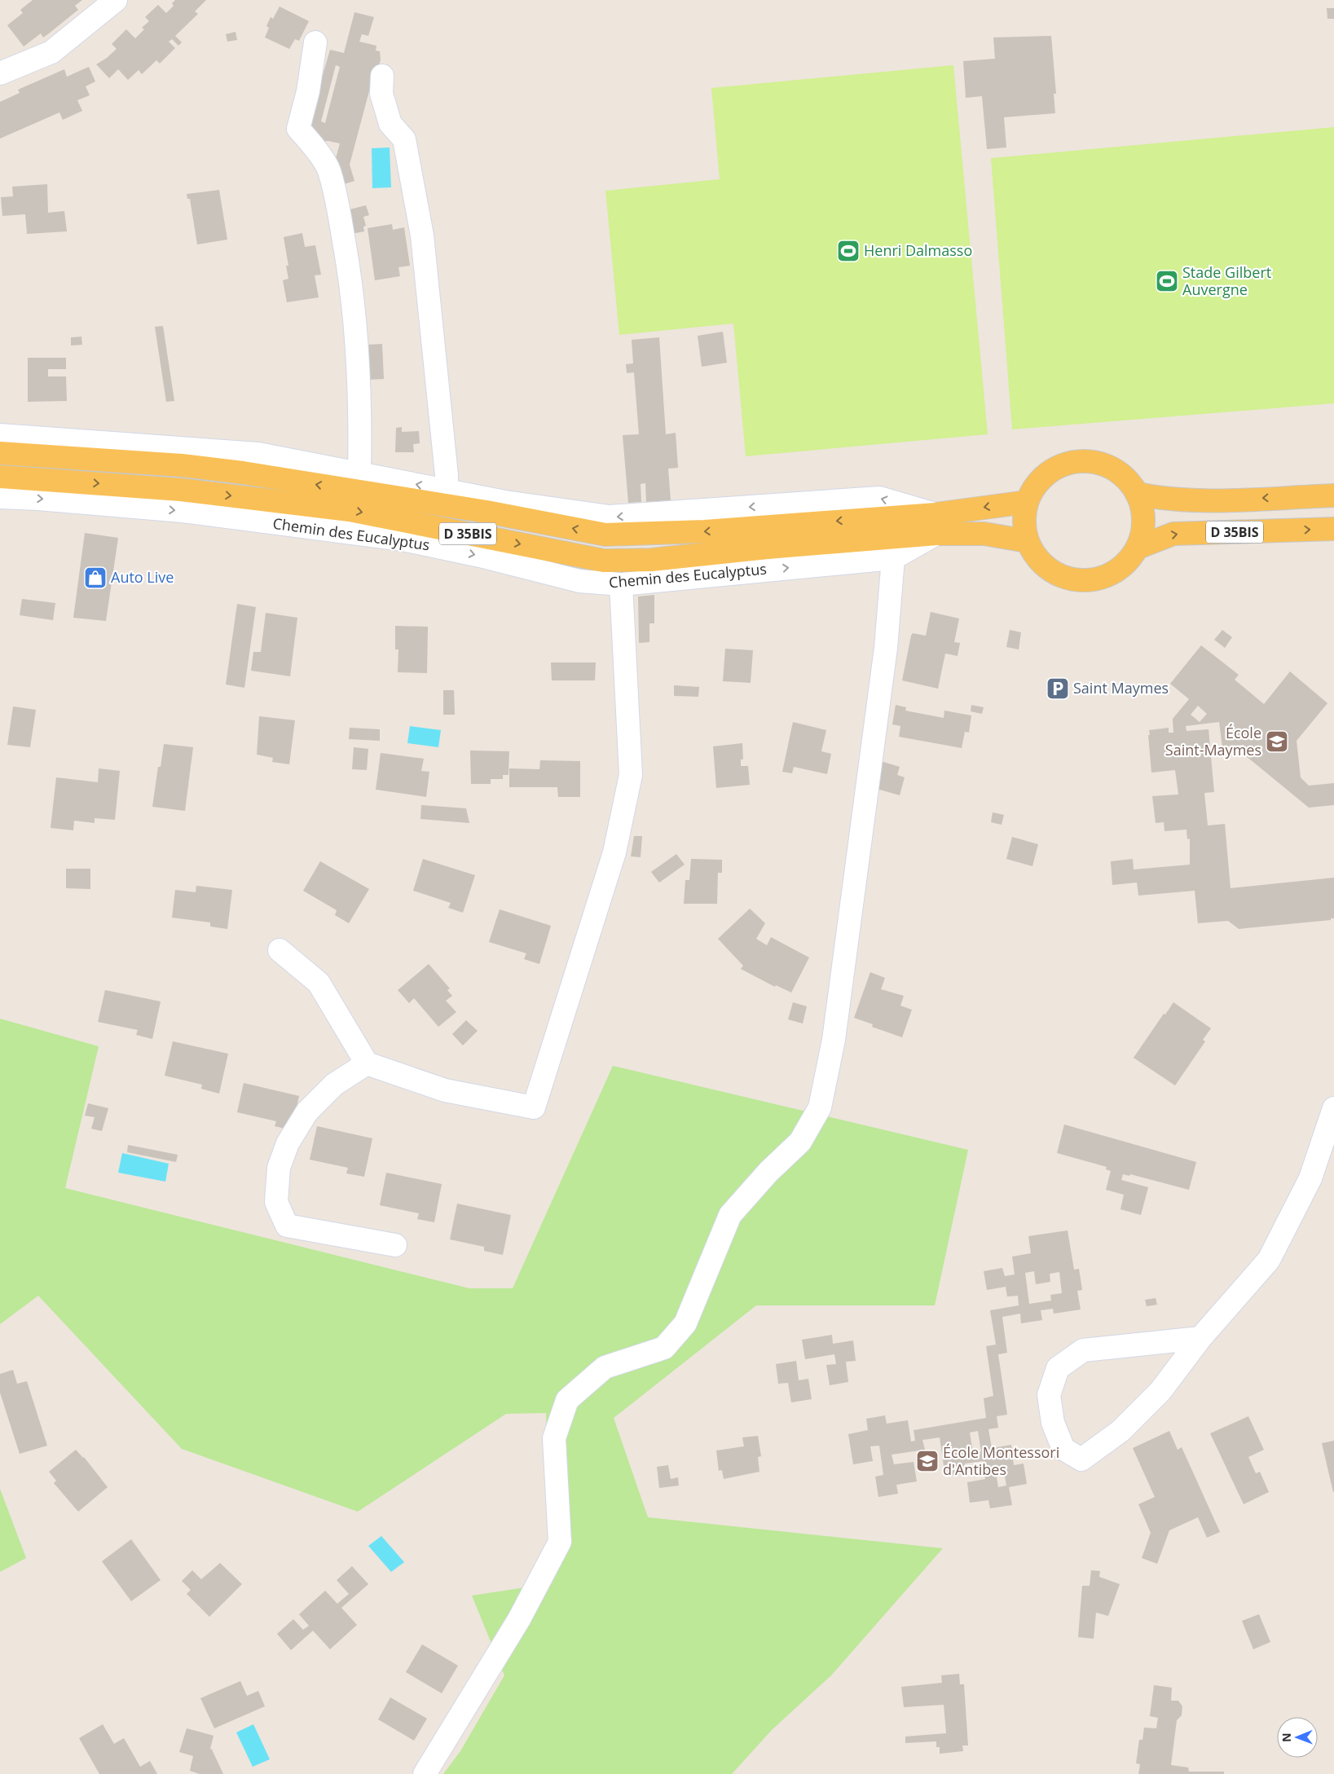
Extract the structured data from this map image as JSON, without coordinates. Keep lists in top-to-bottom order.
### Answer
{
  "streets": {
    "main road": ["D 35BIS", "Chemin des Eucalyptus"]
  },
  "crossings": [
    ["D 35BIS", "Chemin des Eucalyptus"]
  ],
  "places": {
    "sports": ["Henri Dalmasso", "Stade Gilbert Auvergne"],
    "shop": ["Auto Live"],
    "parking": ["Saint Maymes"],
    "school or university": ["École Saint-Maymes", "École Montessori d'Antibes"]
  },
  "north": "left"
}
